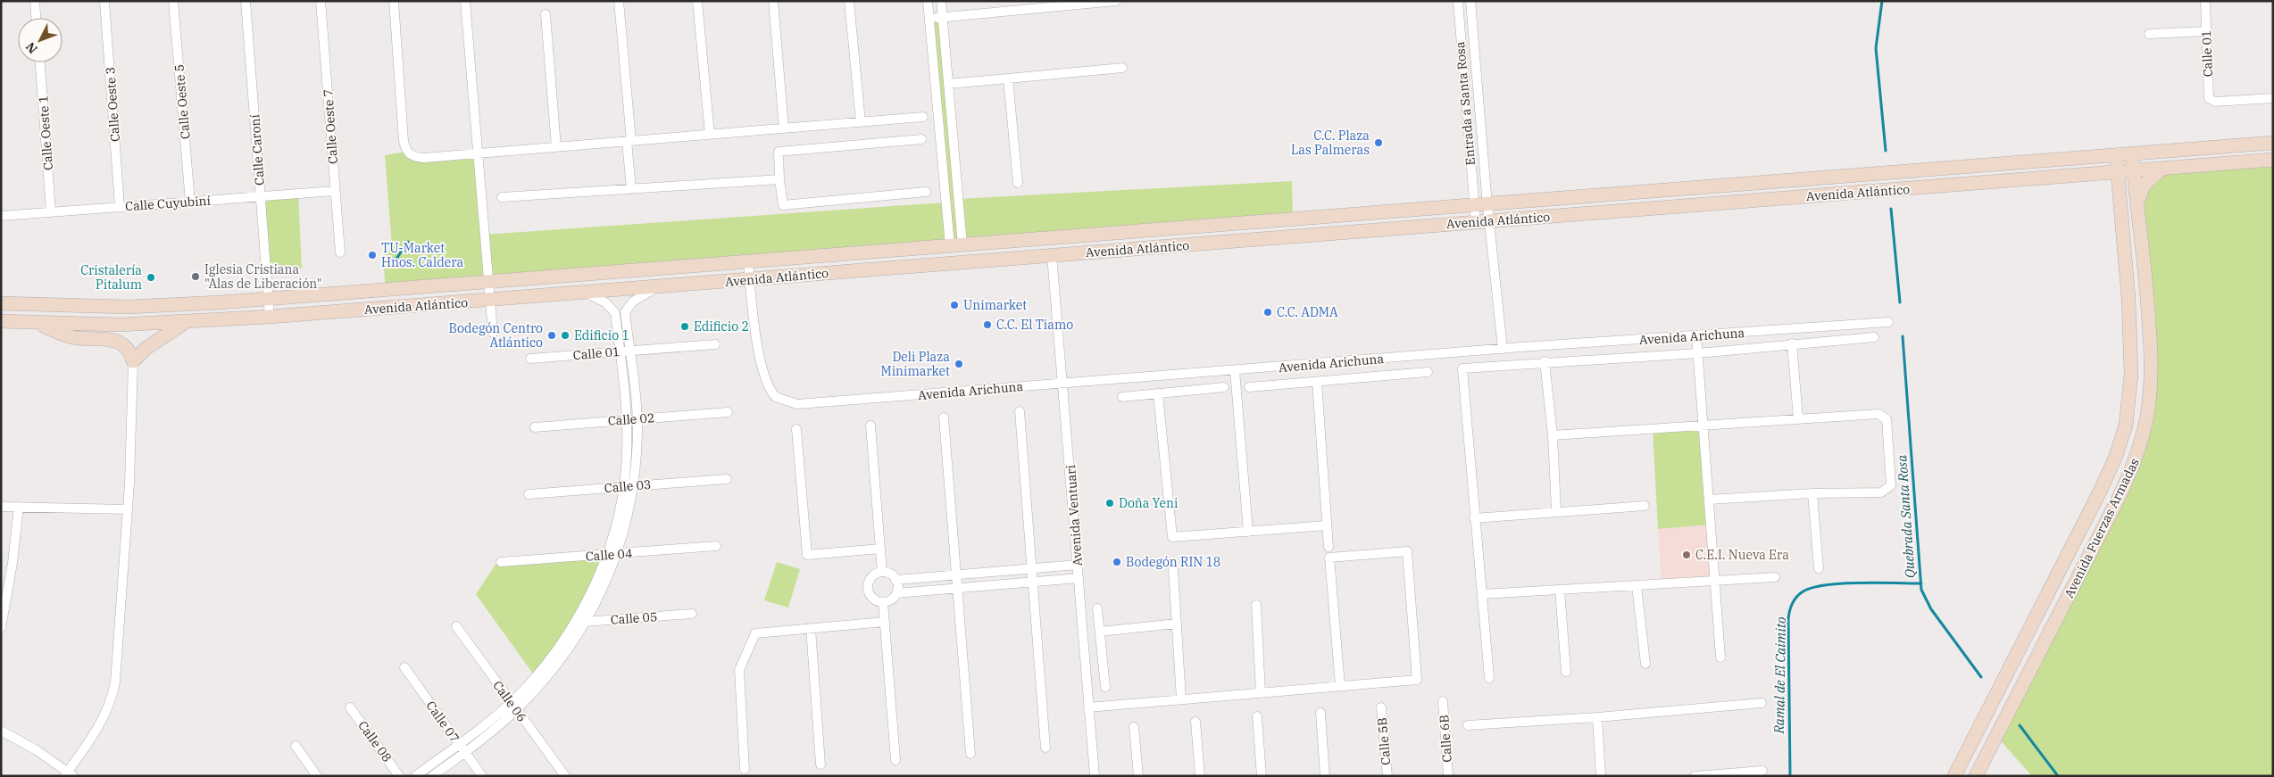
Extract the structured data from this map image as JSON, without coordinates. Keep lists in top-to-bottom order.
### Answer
{
  "streets": {
    "main road": ["Avenida Atlántico", "Avenida Fuerzas Armadas"],
    "street": [
      "Calle 01",
      "Calle Oeste 5",
      "Entrada a Santa Rosa",
      "Calle Oeste 3",
      "Calle Oeste 7",
      "Calle Oeste 1",
      "Calle Caroní",
      "Calle Cuyubiní",
      "Avenida Arichuna",
      "Calle 02",
      "Calle 03",
      "Avenida Ventuari",
      "Calle 04",
      "Calle 05",
      "Calle 06",
      "Calle 07",
      "Calle 6B",
      "Calle 08",
      "Calle 5B"
    ]
  },
  "crossings": [
    ["Calle Oeste 5", "Calle Cuyubiní"],
    ["Entrada a Santa Rosa", "Avenida Atlántico"],
    ["Calle Oeste 3", "Calle Cuyubiní"],
    ["Calle Oeste 7", "Calle Cuyubiní"],
    ["Calle Oeste 1", "Calle Cuyubiní"],
    ["Calle Caroní", "Avenida Atlántico"],
    ["Calle Caroní", "Calle Cuyubiní"],
    ["Avenida Atlántico", "Avenida Arichuna"],
    ["Avenida Atlántico", "Avenida Ventuari"],
    ["Avenida Atlántico", "Avenida Fuerzas Armadas"],
    ["Avenida Arichuna", "Avenida Ventuari"]
  ],
  "water": ["Quebrada Santa Rosa", "Ramal de El Caimito"],
  "places": [
    "C.C. Plaza Las Palmeras",
    "TU-Market Hnos. Caldera",
    "Iglesia Cristiana \"Alas de Liberación\"",
    "Cristalería Pitalum",
    "Unimarket",
    "C.C. ADMA",
    "C.C. El Tiamo",
    "Edificio 2",
    "Bodegón Centro Atlántico",
    "Edificio 1",
    "Deli Plaza Minimarket",
    "Doña Yeni",
    "C.E.I. Nueva Era",
    "Bodegón RIN 18"
  ],
  "north": "bottom left"
}
